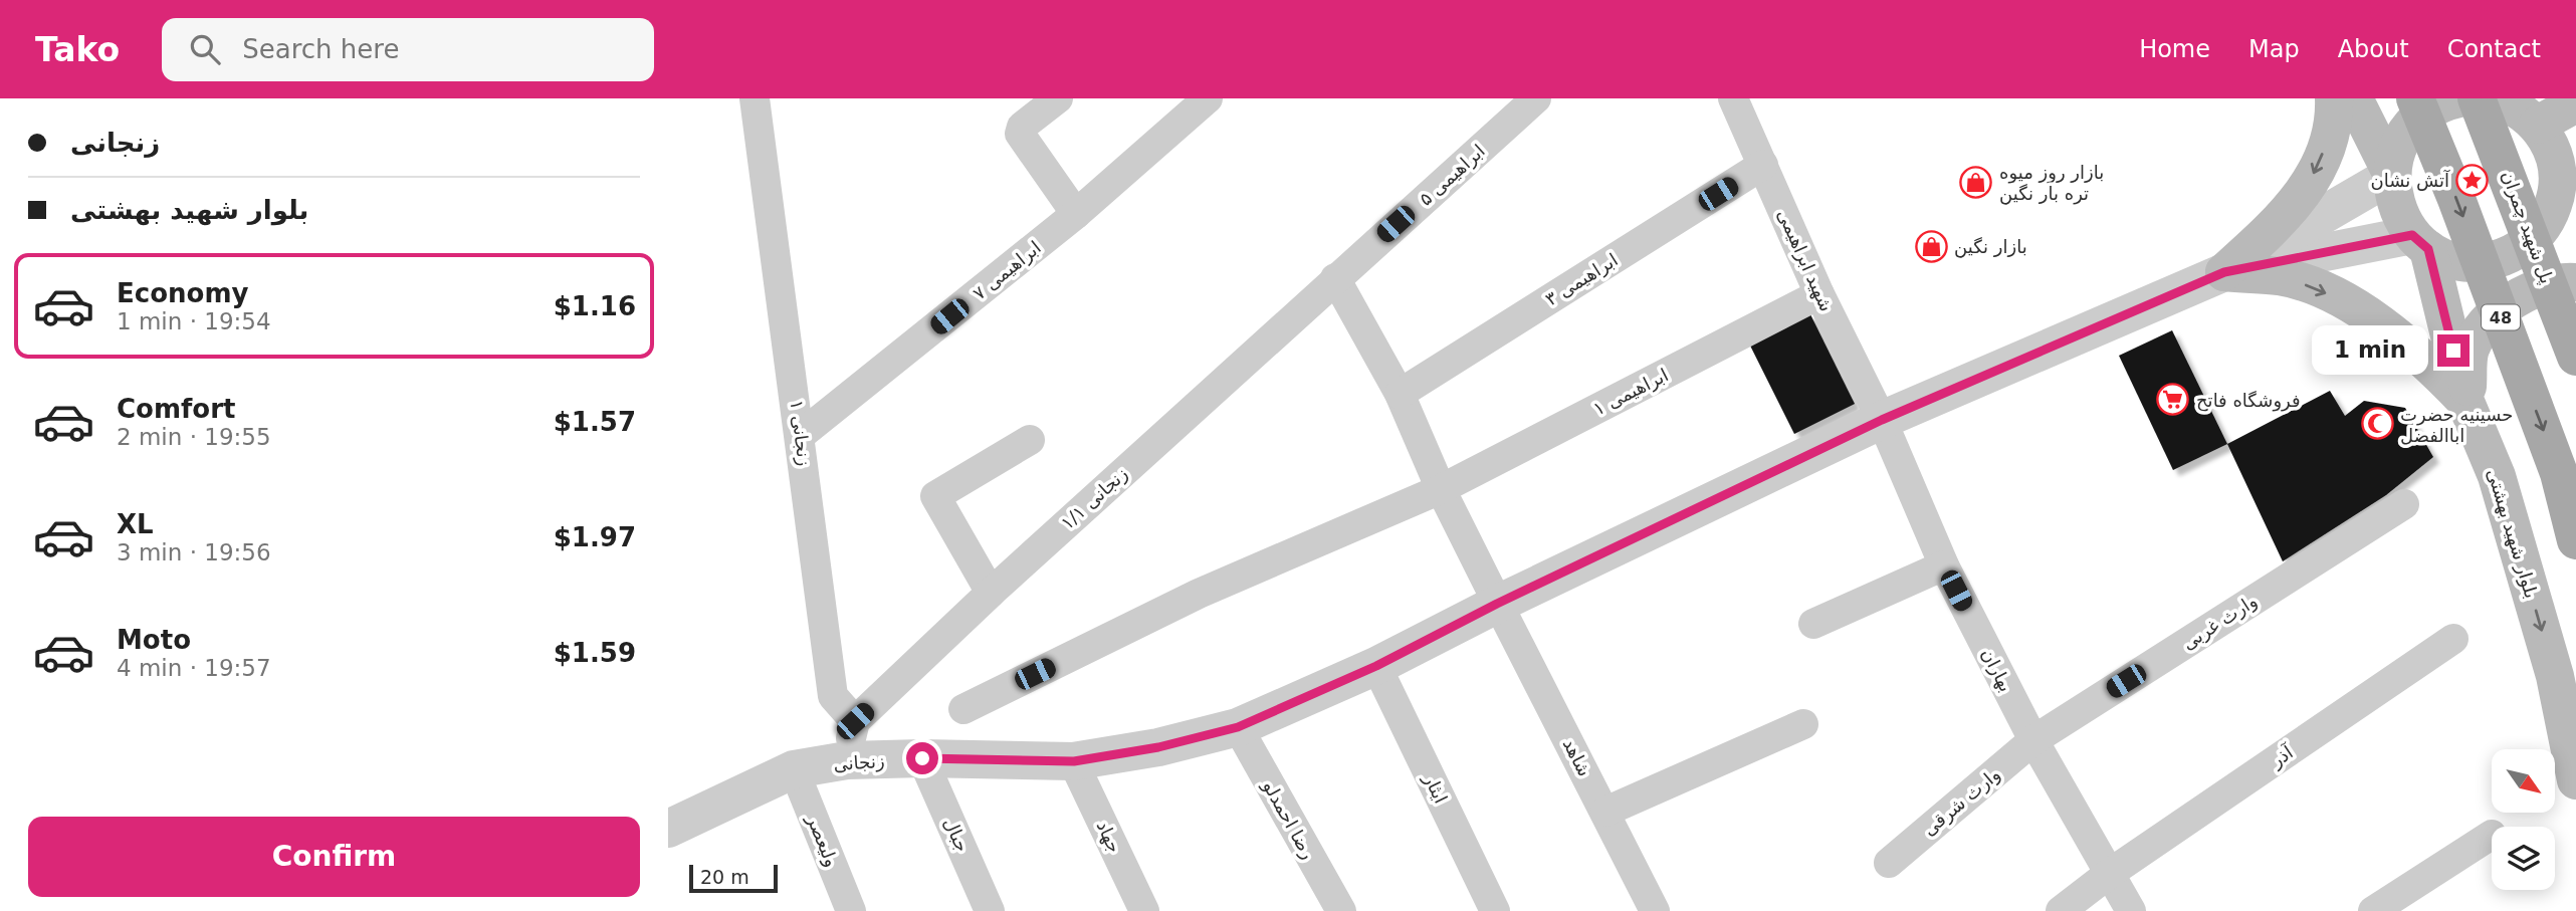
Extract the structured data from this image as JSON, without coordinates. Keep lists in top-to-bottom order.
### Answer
{
  "streets": {
    "main road": ["پل شهید چمران", "48", "بلوار شهید بهشتی"],
    "street": [
      "ابراهیمی ۵",
      "شهید ابراهیمی",
      "ابراهیمی ۷",
      "ابراهیمی ۳",
      "ابراهیمی ۱",
      "زنجانی ۱",
      "زنجانی ۱/۱",
      "وارث غربی",
      "بهاران",
      "آذر",
      "شاهد",
      "زنجانی",
      "ایثار",
      "وارث شرقی",
      "رضا احمدلو",
      "جبال",
      "جهاد",
      "ولیعصر"
    ]
  },
  "crossings": [
    ["ابراهیمی ۵", "زنجانی ۱/۱"],
    ["ابراهیمی ۵", "شاهد"],
    ["شهید ابراهیمی", "ابراهیمی ۳"],
    ["شهید ابراهیمی", "ابراهیمی ۱"],
    ["شهید ابراهیمی", "بهاران"],
    ["شهید ابراهیمی", "زنجانی"],
    ["ابراهیمی ۷", "زنجانی ۱"],
    ["ابراهیمی ۳", "شاهد"],
    ["ابراهیمی ۱", "شاهد"],
    ["زنجانی ۱", "زنجانی ۱/۱"],
    ["زنجانی ۱/۱", "شاهد"],
    ["وارث غربی", "بهاران"],
    ["وارث غربی", "وارث شرقی"],
    ["بهاران", "آذر"],
    ["بهاران", "زنجانی"],
    ["بهاران", "وارث شرقی"],
    ["شاهد", "زنجانی"],
    ["زنجانی", "ایثار"],
    ["زنجانی", "رضا احمدلو"],
    ["زنجانی", "جبال"],
    ["زنجانی", "جهاد"],
    ["زنجانی", "ولیعصر"]
  ],
  "places": {
    "place": ["آتش نشان"],
    "shop": ["بازار روز میوه تره بار نگین", "بازار نگین"],
    "supermarket": ["فروشگاه فاتح"],
    "mosque": ["حسینیه حضرت اباالفضل"]
  },
  "scale_bar": "20 m",
  "north": "bottom right",
  "page": {
    "header": "Tako",
    "search": "Search here",
    "nav": [
      "Home",
      "Map",
      "About",
      "Contact"
    ],
    "banner": ["زنجانی", "بلوار شهید بهشتی"],
    "list": [
      {
        "name": "Economy",
        "note": "1 min · 19:54",
        "value": "$1.16"
      },
      {
        "name": "Comfort",
        "note": "2 min · 19:55",
        "value": "$1.57"
      },
      {
        "name": "XL",
        "note": "3 min · 19:56",
        "value": "$1.97"
      },
      {
        "name": "Moto",
        "note": "4 min · 19:57",
        "value": "$1.59"
      }
    ],
    "bubble": "1 min",
    "buttons": "Confirm",
    "scale": "20 m"
  }
}
